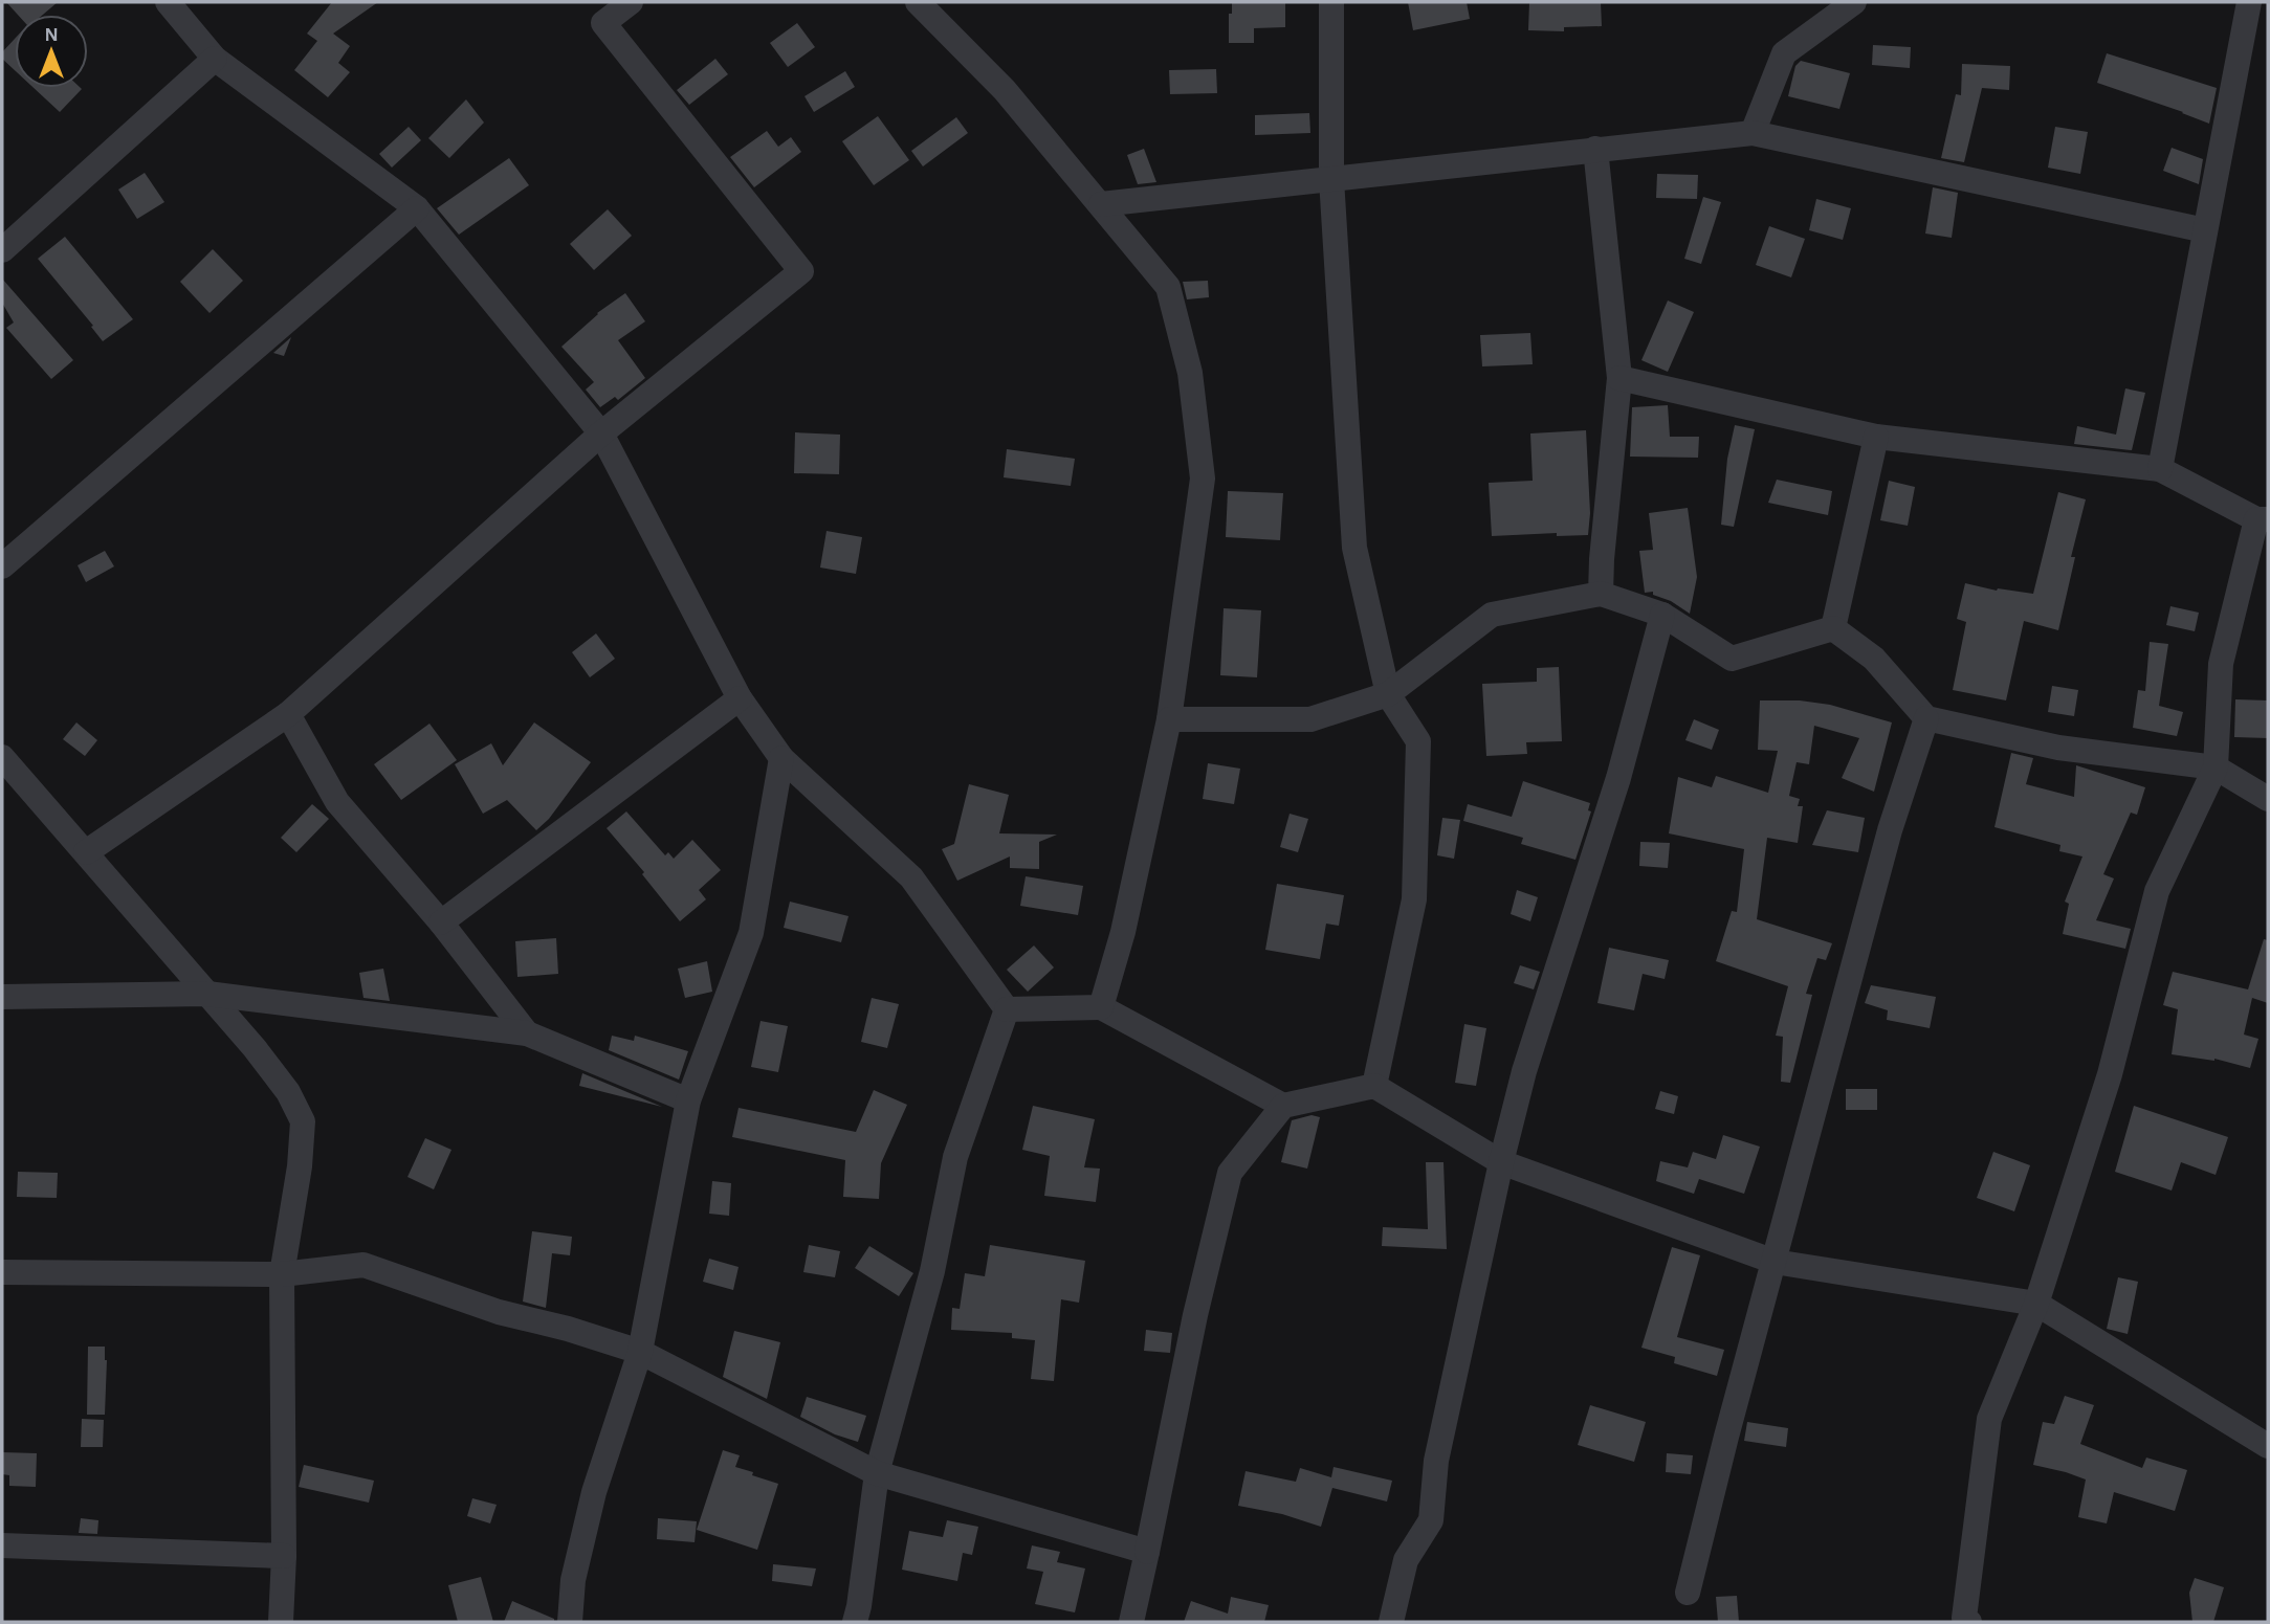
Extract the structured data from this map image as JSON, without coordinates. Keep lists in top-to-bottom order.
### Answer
{
  "north": "top"
}
